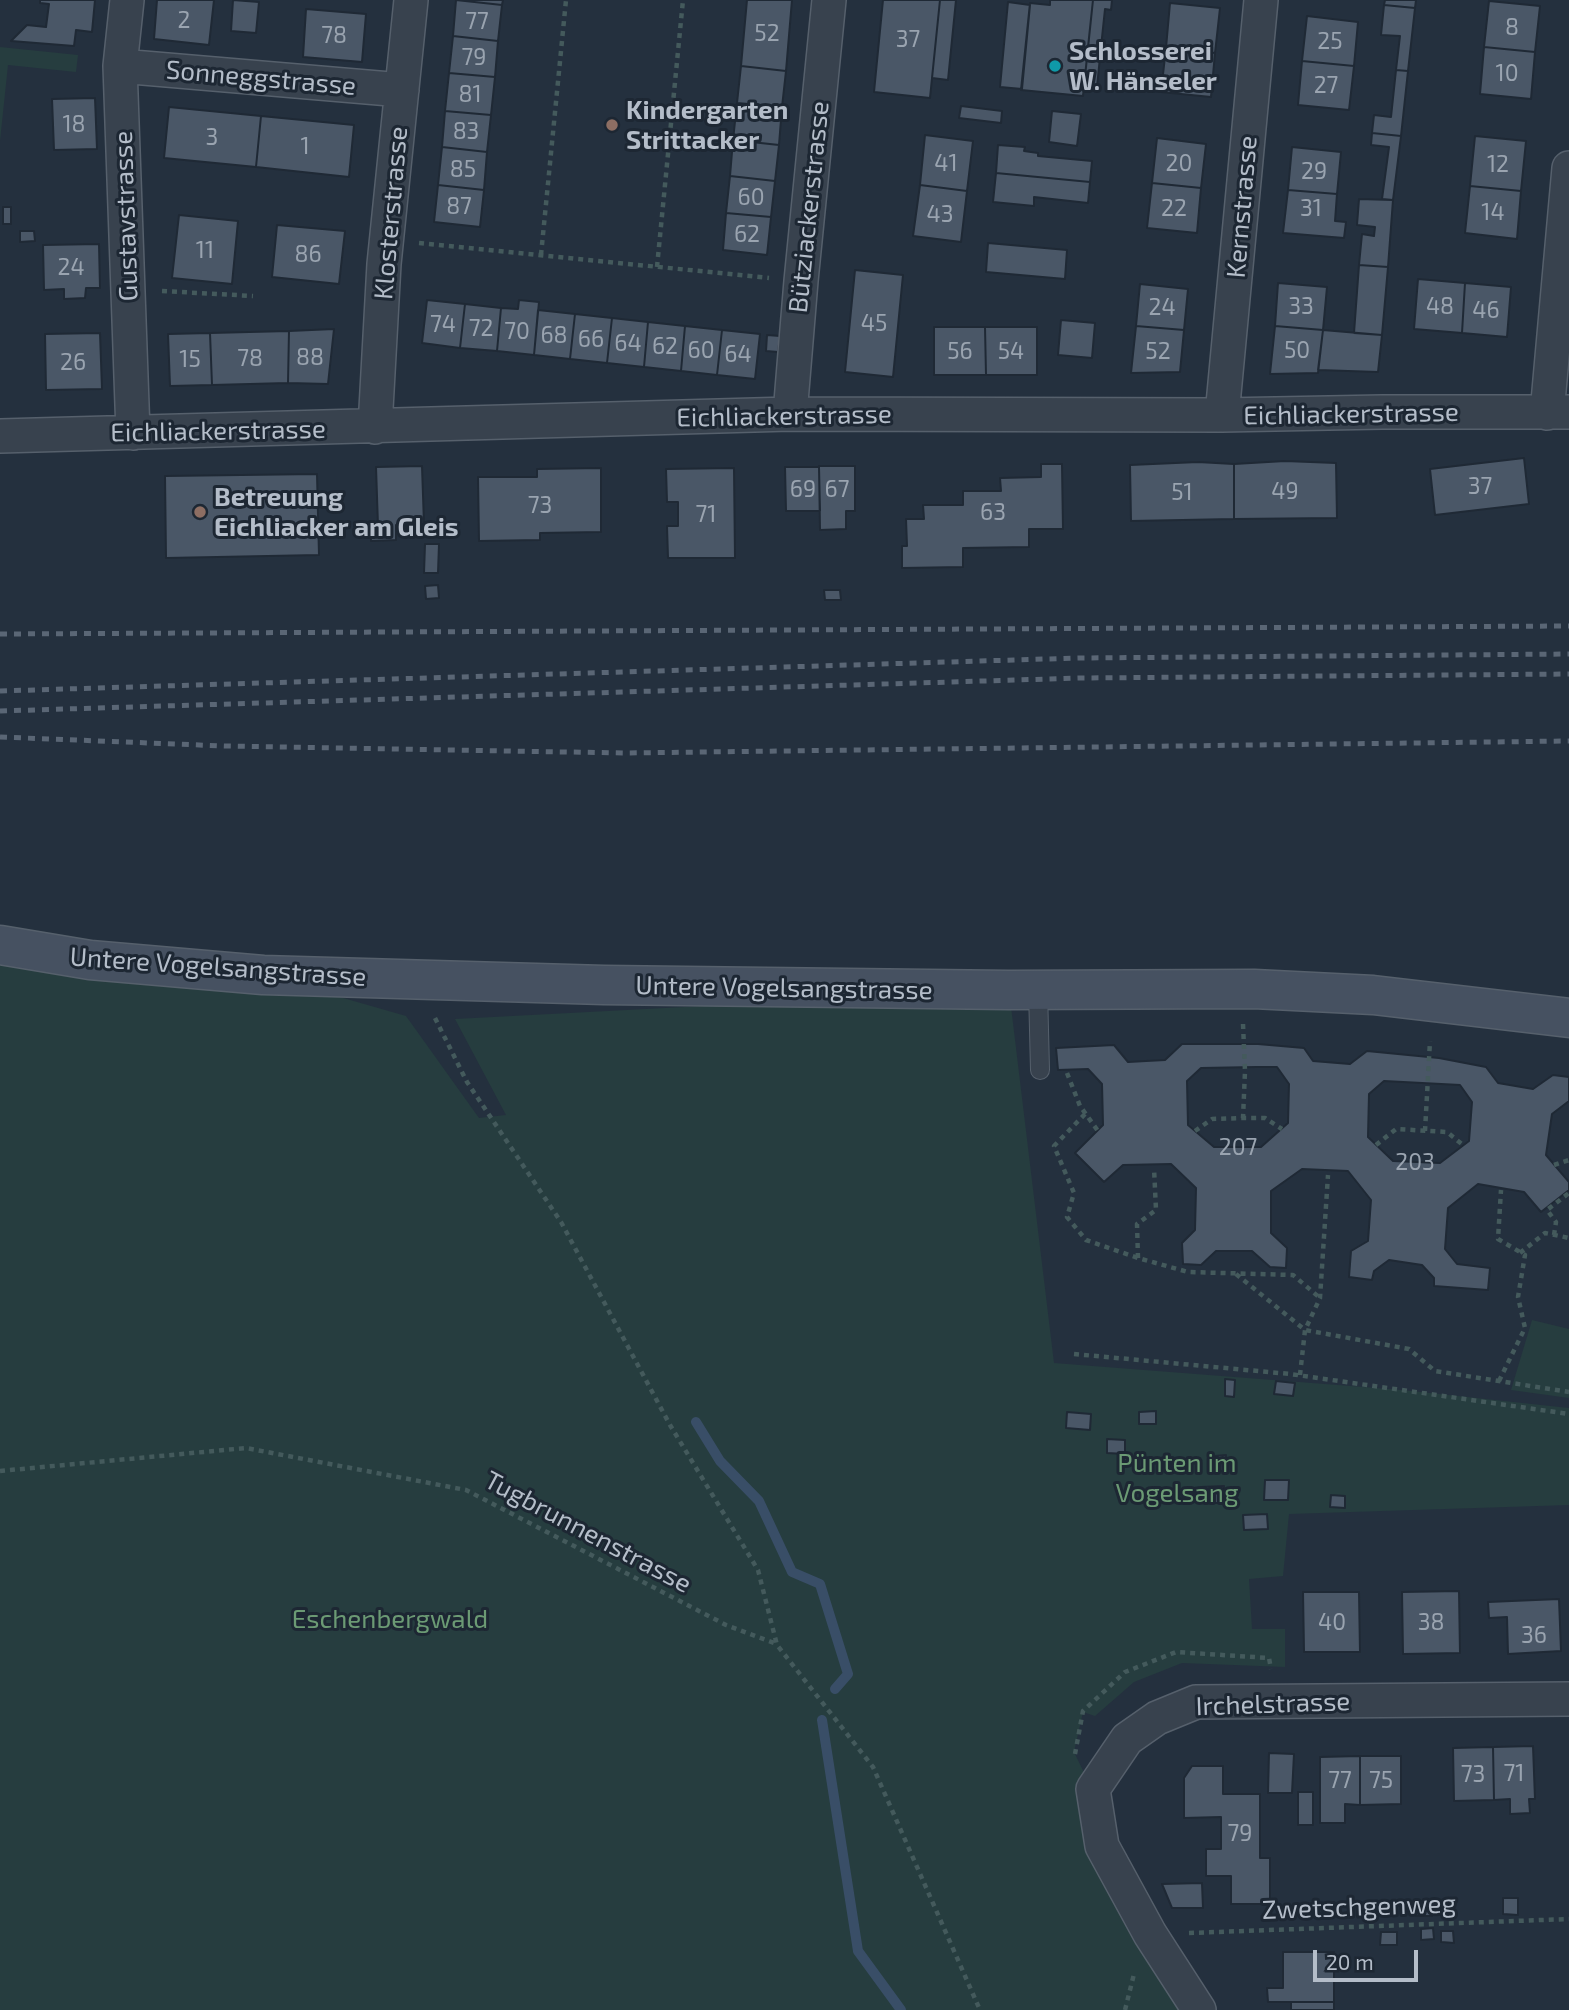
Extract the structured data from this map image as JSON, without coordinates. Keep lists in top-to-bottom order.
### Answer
{
  "streets": {
    "main road": ["Untere Vogelsangstrasse"],
    "street": [
      "Sonneggstrasse",
      "Bütziackerstrasse",
      "Kernstrasse",
      "Klosterstrasse",
      "Gustavstrasse",
      "Eichliackerstrasse",
      "Irchelstrasse"
    ],
    "path": ["Tugbrunnenstrasse", "Zwetschgenweg"]
  },
  "crossings": [
    ["Sonneggstrasse", "Klosterstrasse"],
    ["Sonneggstrasse", "Gustavstrasse"],
    ["Bütziackerstrasse", "Eichliackerstrasse"],
    ["Kernstrasse", "Eichliackerstrasse"],
    ["Klosterstrasse", "Eichliackerstrasse"],
    ["Gustavstrasse", "Eichliackerstrasse"],
    ["Irchelstrasse", "Zwetschgenweg"]
  ],
  "parks": ["Pünten im Vogelsang", "Eschenbergwald"],
  "places": ["Schlosserei W. Hänseler", "Kindergarten Strittacker", "Betreuung Eichliacker am Gleis"],
  "house_numbers": [
    "2",
    "77",
    "8",
    "52",
    "78",
    "37",
    "25",
    "79",
    "10",
    "27",
    "81",
    "18",
    "83",
    "3",
    "1",
    "41",
    "20",
    "12",
    "85",
    "29",
    "60",
    "87",
    "22",
    "31",
    "14",
    "43",
    "62",
    "11",
    "86",
    "24",
    "33",
    "48",
    "24",
    "46",
    "45",
    "74",
    "72",
    "70",
    "68",
    "66",
    "64",
    "62",
    "60",
    "50",
    "56",
    "54",
    "52",
    "64",
    "88",
    "78",
    "15",
    "26",
    "37",
    "69",
    "67",
    "49",
    "51",
    "73",
    "63",
    "71",
    "207",
    "203",
    "40",
    "38",
    "36",
    "71",
    "73",
    "77",
    "75",
    "79"
  ],
  "scale_bar": "20 m"
}
